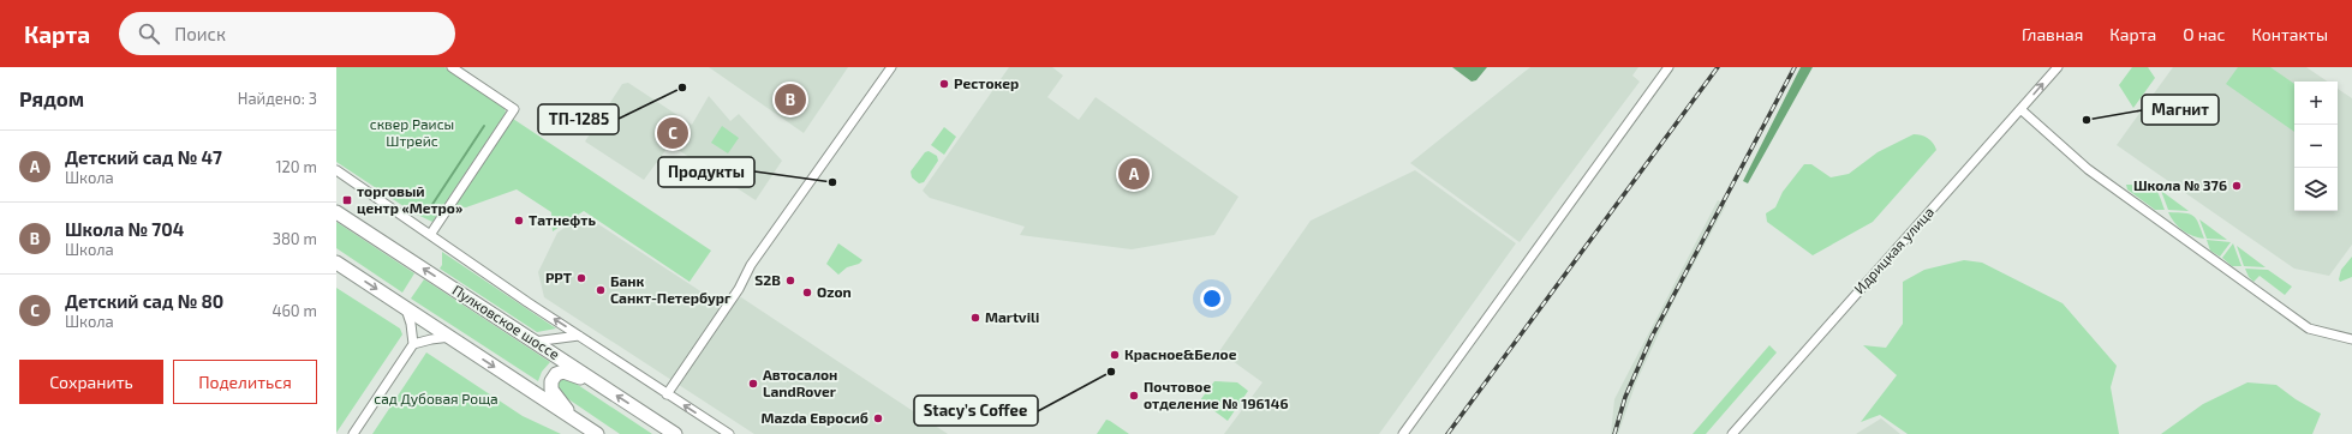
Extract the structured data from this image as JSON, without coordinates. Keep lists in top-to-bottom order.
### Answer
{
  "streets": {
    "main road": ["Пулковское шоссе"],
    "street": ["Идрицкая улица"]
  },
  "parks": ["сквер Раисы Штрейс", "сад Дубовая Роща"],
  "places": {
    "other": [
      "Рестокер",
      "ТП-1285",
      "Магнит",
      "Продукты",
      "Школа № 376",
      "Татнефть",
      "РРТ",
      "S2B",
      "Банк Санкт-Петербург",
      "Ozon",
      "Martvili",
      "Красное&Белое",
      "Stacy’s Coffee",
      "Автосалон LandRover",
      "Почтовое отделение № 196146",
      "Mazda Евросиб"
    ],
    "transit": ["торговый центр «Метро»"]
  },
  "page": {
    "header": "Карта",
    "search": "Поиск",
    "nav": [
      "Главная",
      "Карта",
      "О нас",
      "Контакты"
    ],
    "heading": ["Рядом", "Найдено: 3"],
    "map_buttons": ["+", "−"],
    "pins": ["B", "C", "A"],
    "list": [
      {
        "mark": "A",
        "name": "Детский сад № 47",
        "note": "Школа",
        "value": "120 m"
      },
      {
        "mark": "B",
        "name": "Школа № 704",
        "note": "Школа",
        "value": "380 m"
      },
      {
        "mark": "C",
        "name": "Детский сад № 80",
        "note": "Школа",
        "value": "460 m"
      }
    ],
    "buttons": ["Сохранить", "Поделиться"]
  }
}
